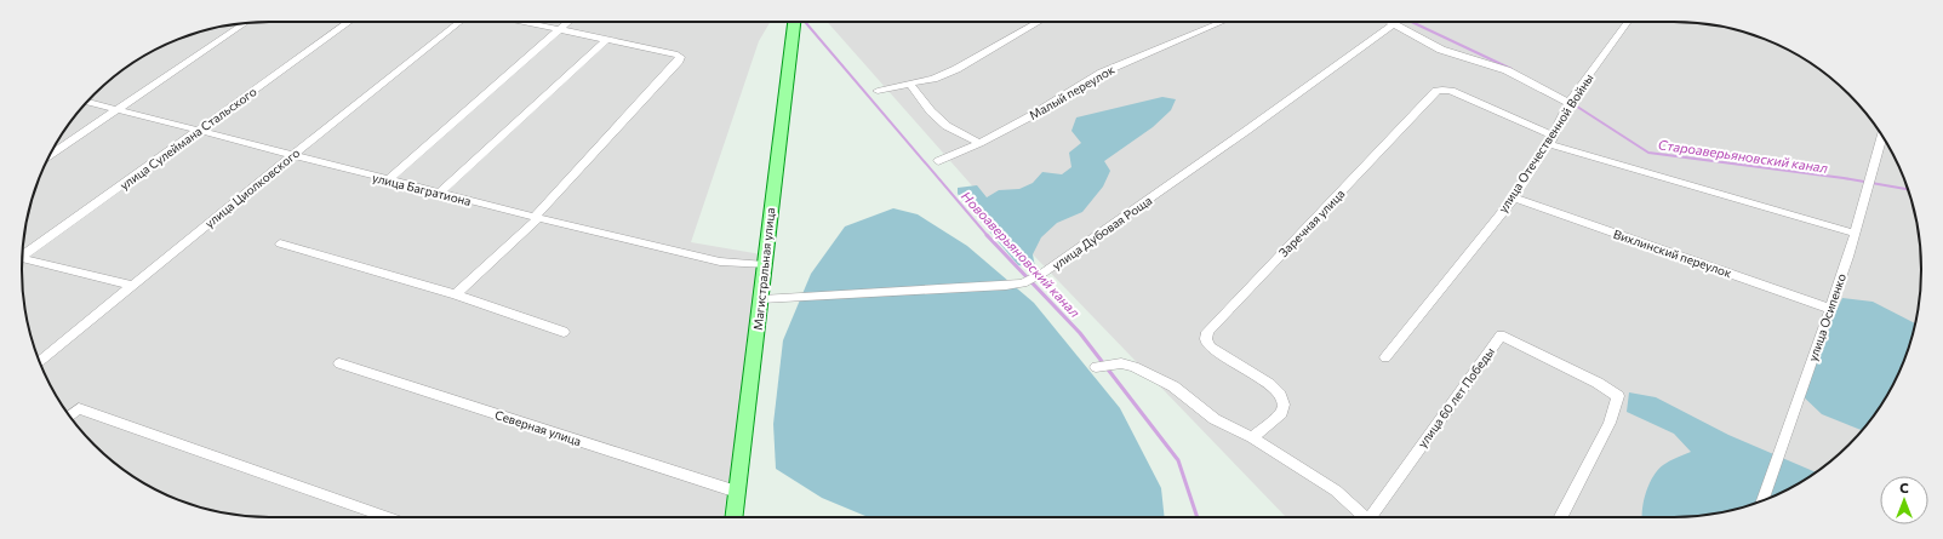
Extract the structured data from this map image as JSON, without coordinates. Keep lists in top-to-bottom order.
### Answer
{
  "streets": {
    "main road": ["Магистральная улица"],
    "street": [
      "Малый переулок",
      "улица Сулеймана Стальского",
      "улица Отечественной Войны",
      "улица Циолковского",
      "улица Багратиона",
      "Заречная улица",
      "улица Дубовая Роща",
      "Вихлинский переулок",
      "улица Осипенко",
      "улица 60 лет Победы",
      "Северная улица"
    ]
  },
  "crossings": [
    ["улица Сулеймана Стальского", "улица Багратиона"],
    ["улица Отечественной Войны", "Заречная улица"],
    ["улица Отечественной Войны", "Вихлинский переулок"],
    ["улица Циолковского", "улица Багратиона"],
    ["улица Багратиона", "Магистральная улица"],
    ["улица Дубовая Роща", "Магистральная улица"],
    ["Вихлинский переулок", "улица Осипенко"],
    ["Магистральная улица", "Северная улица"]
  ],
  "water": ["Староаверьяновский канал", "Новоаверьяновский канал"],
  "north": "top"
}
